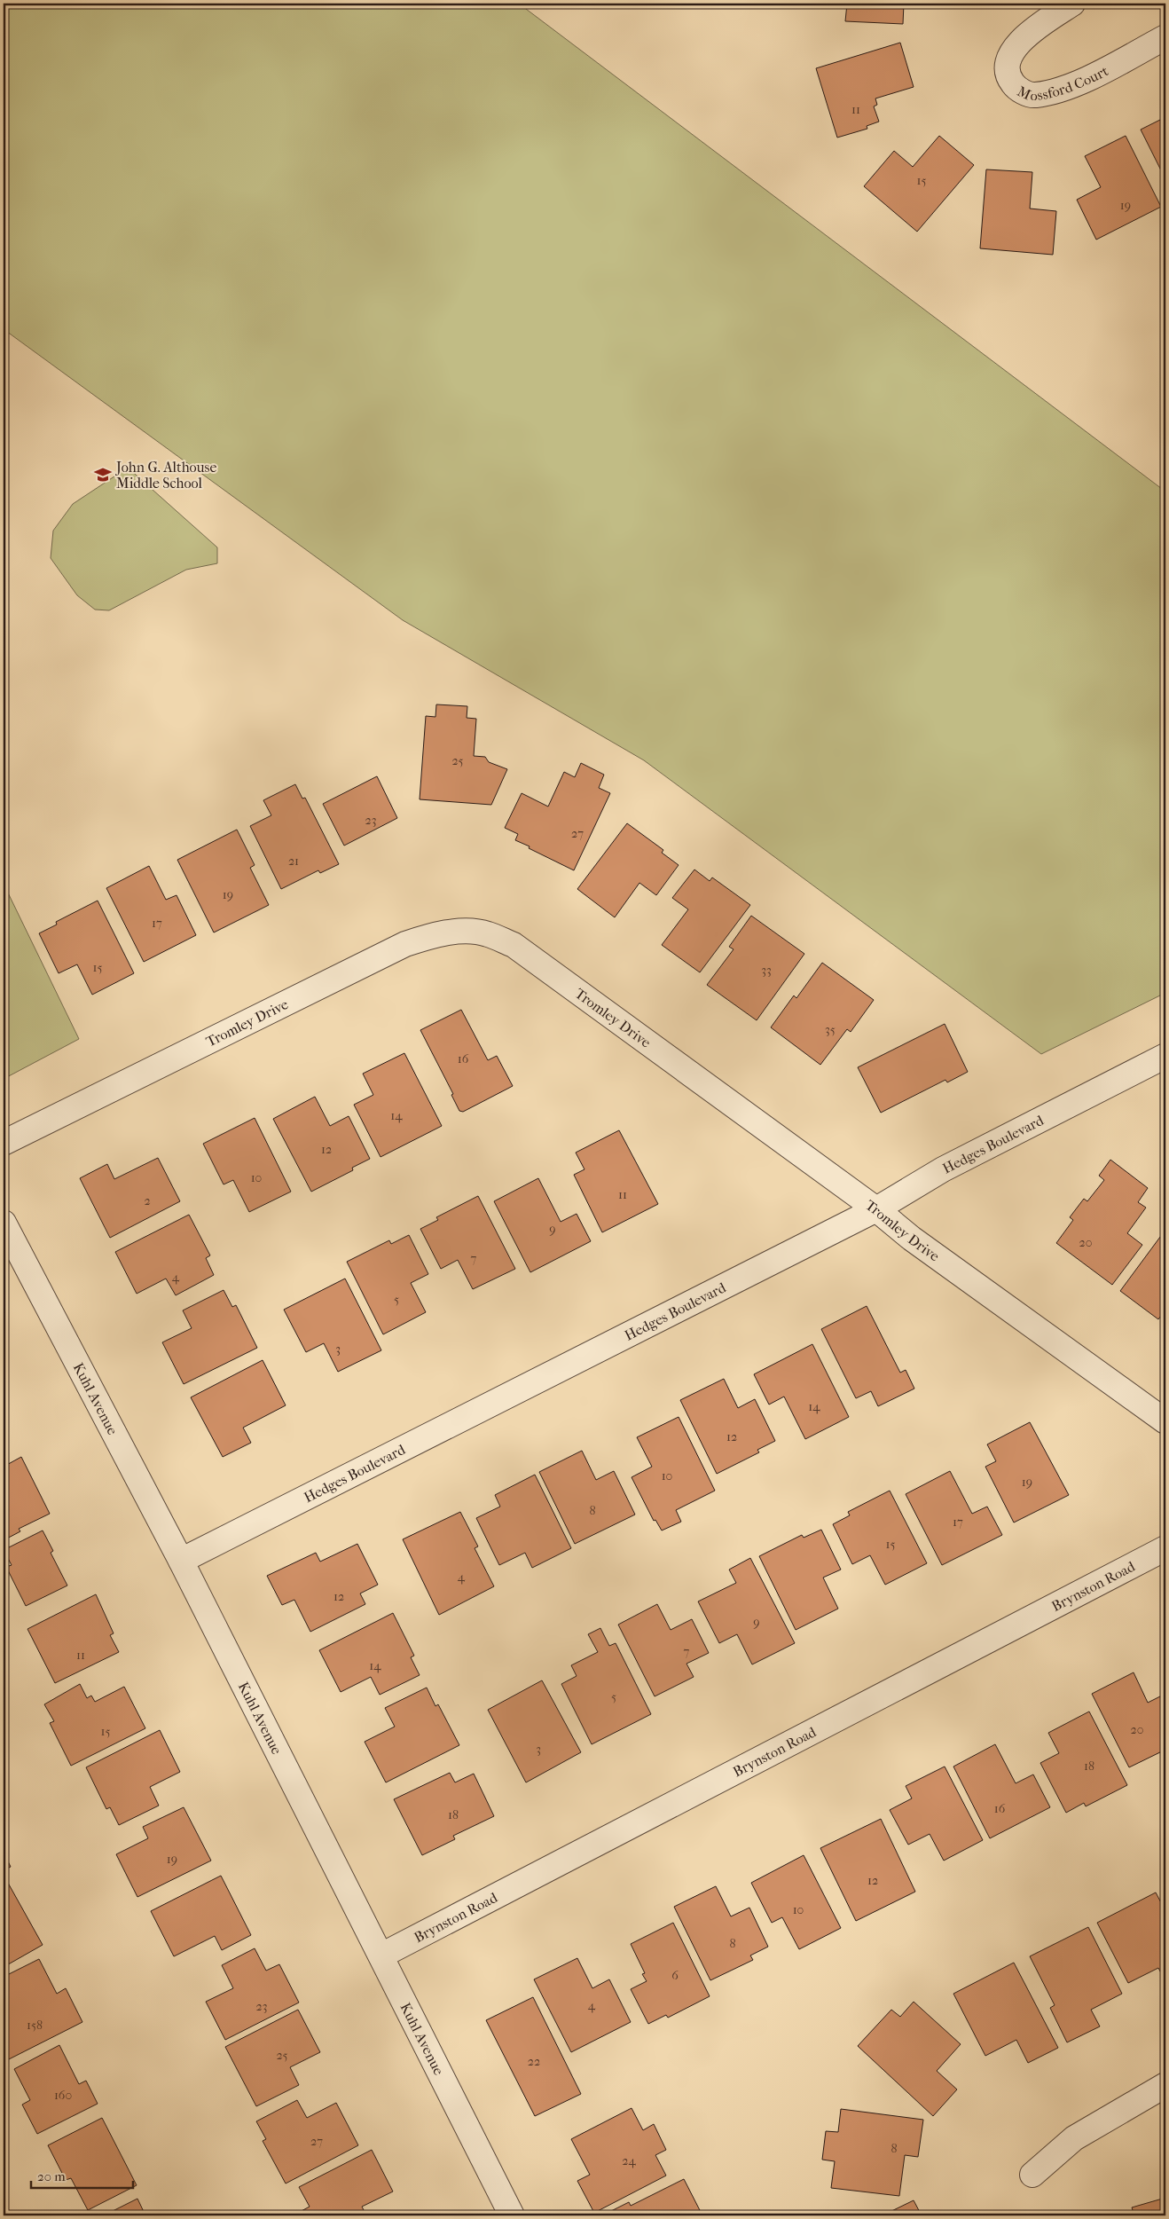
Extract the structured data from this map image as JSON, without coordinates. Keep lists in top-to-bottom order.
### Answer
{
  "streets": {
    "street": [
      "Mossford Court",
      "Tromley Drive",
      "Hedges Boulevard",
      "Kuhl Avenue",
      "Brynston Road"
    ]
  },
  "crossings": [
    ["Tromley Drive", "Hedges Boulevard"],
    ["Hedges Boulevard", "Kuhl Avenue"],
    ["Kuhl Avenue", "Brynston Road"]
  ],
  "places": {
    "school or university": ["John G. Althouse Middle School"]
  },
  "house_numbers": [
    "11",
    "15",
    "19",
    "25",
    "23",
    "27",
    "21",
    "19",
    "17",
    "15",
    "33",
    "35",
    "16",
    "14",
    "12",
    "10",
    "11",
    "2",
    "9",
    "20",
    "7",
    "4",
    "5",
    "3",
    "14",
    "12",
    "10",
    "19",
    "8",
    "17",
    "15",
    "4",
    "12",
    "9",
    "7",
    "11",
    "14",
    "5",
    "20",
    "15",
    "3",
    "18",
    "16",
    "18",
    "19",
    "12",
    "10",
    "8",
    "6",
    "4",
    "23",
    "158",
    "25",
    "22",
    "160",
    "27",
    "8",
    "24"
  ],
  "scale_bar": "20 m"
}
